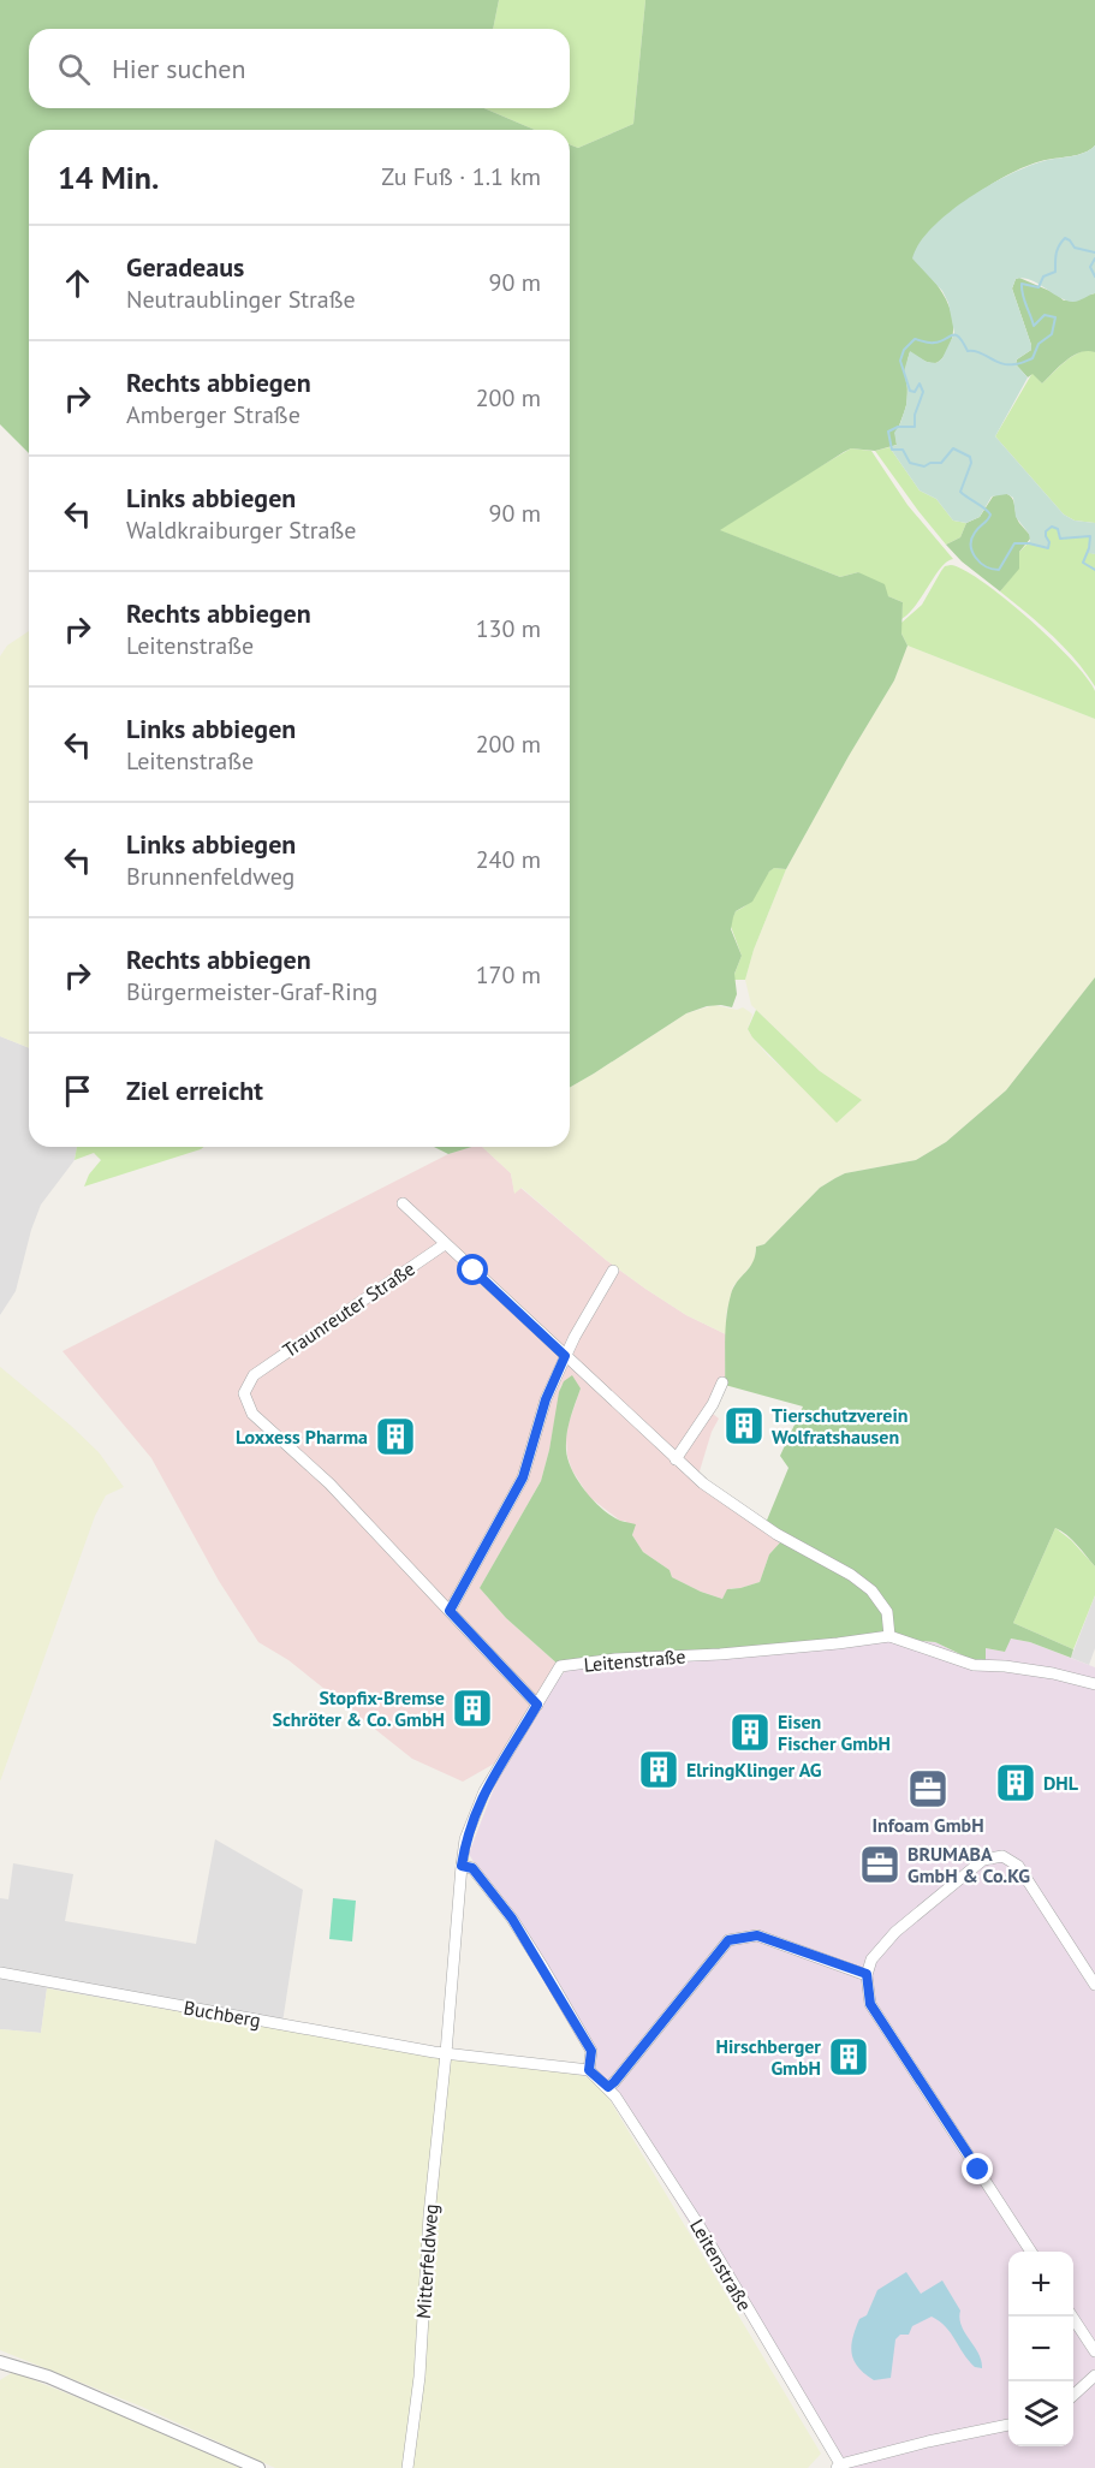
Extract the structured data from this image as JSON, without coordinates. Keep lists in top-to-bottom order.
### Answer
{
  "streets": {
    "street": [
      "Traunreuter Straße",
      "Leitenstraße",
      "Buchberg",
      "Mitterfeldweg"
    ]
  },
  "crossings": [
    ["Leitenstraße", "Buchberg"],
    ["Leitenstraße", "Mitterfeldweg"],
    ["Buchberg", "Mitterfeldweg"]
  ],
  "places": {
    "building": [
      "Tierschutzverein Wolfratshausen",
      "Loxxess Pharma",
      "Stopfix-Bremse Schröter & Co. GmbH",
      "Eisen Fischer GmbH",
      "ElringKlinger AG",
      "DHL",
      "Hirschberger GmbH"
    ],
    "office": ["Infoam GmbH", "BRUMABA GmbH & Co.KG"]
  },
  "page": {
    "search": "Hier suchen",
    "heading": ["14 Min.", "Zu Fuß · 1.1 km"],
    "list": [
      ["Geradeaus", "Neutraublinger Straße", "90 m"],
      ["Rechts abbiegen", "Amberger Straße", "200 m"],
      ["Links abbiegen", "Waldkraiburger Straße", "90 m"],
      ["Rechts abbiegen", "Leitenstraße", "130 m"],
      ["Links abbiegen", "Leitenstraße", "200 m"],
      ["Links abbiegen", "Brunnenfeldweg", "240 m"],
      ["Rechts abbiegen", "Bürgermeister-Graf-Ring", "170 m"],
      "Ziel erreicht"
    ],
    "map_buttons": ["+", "−"]
  }
}
